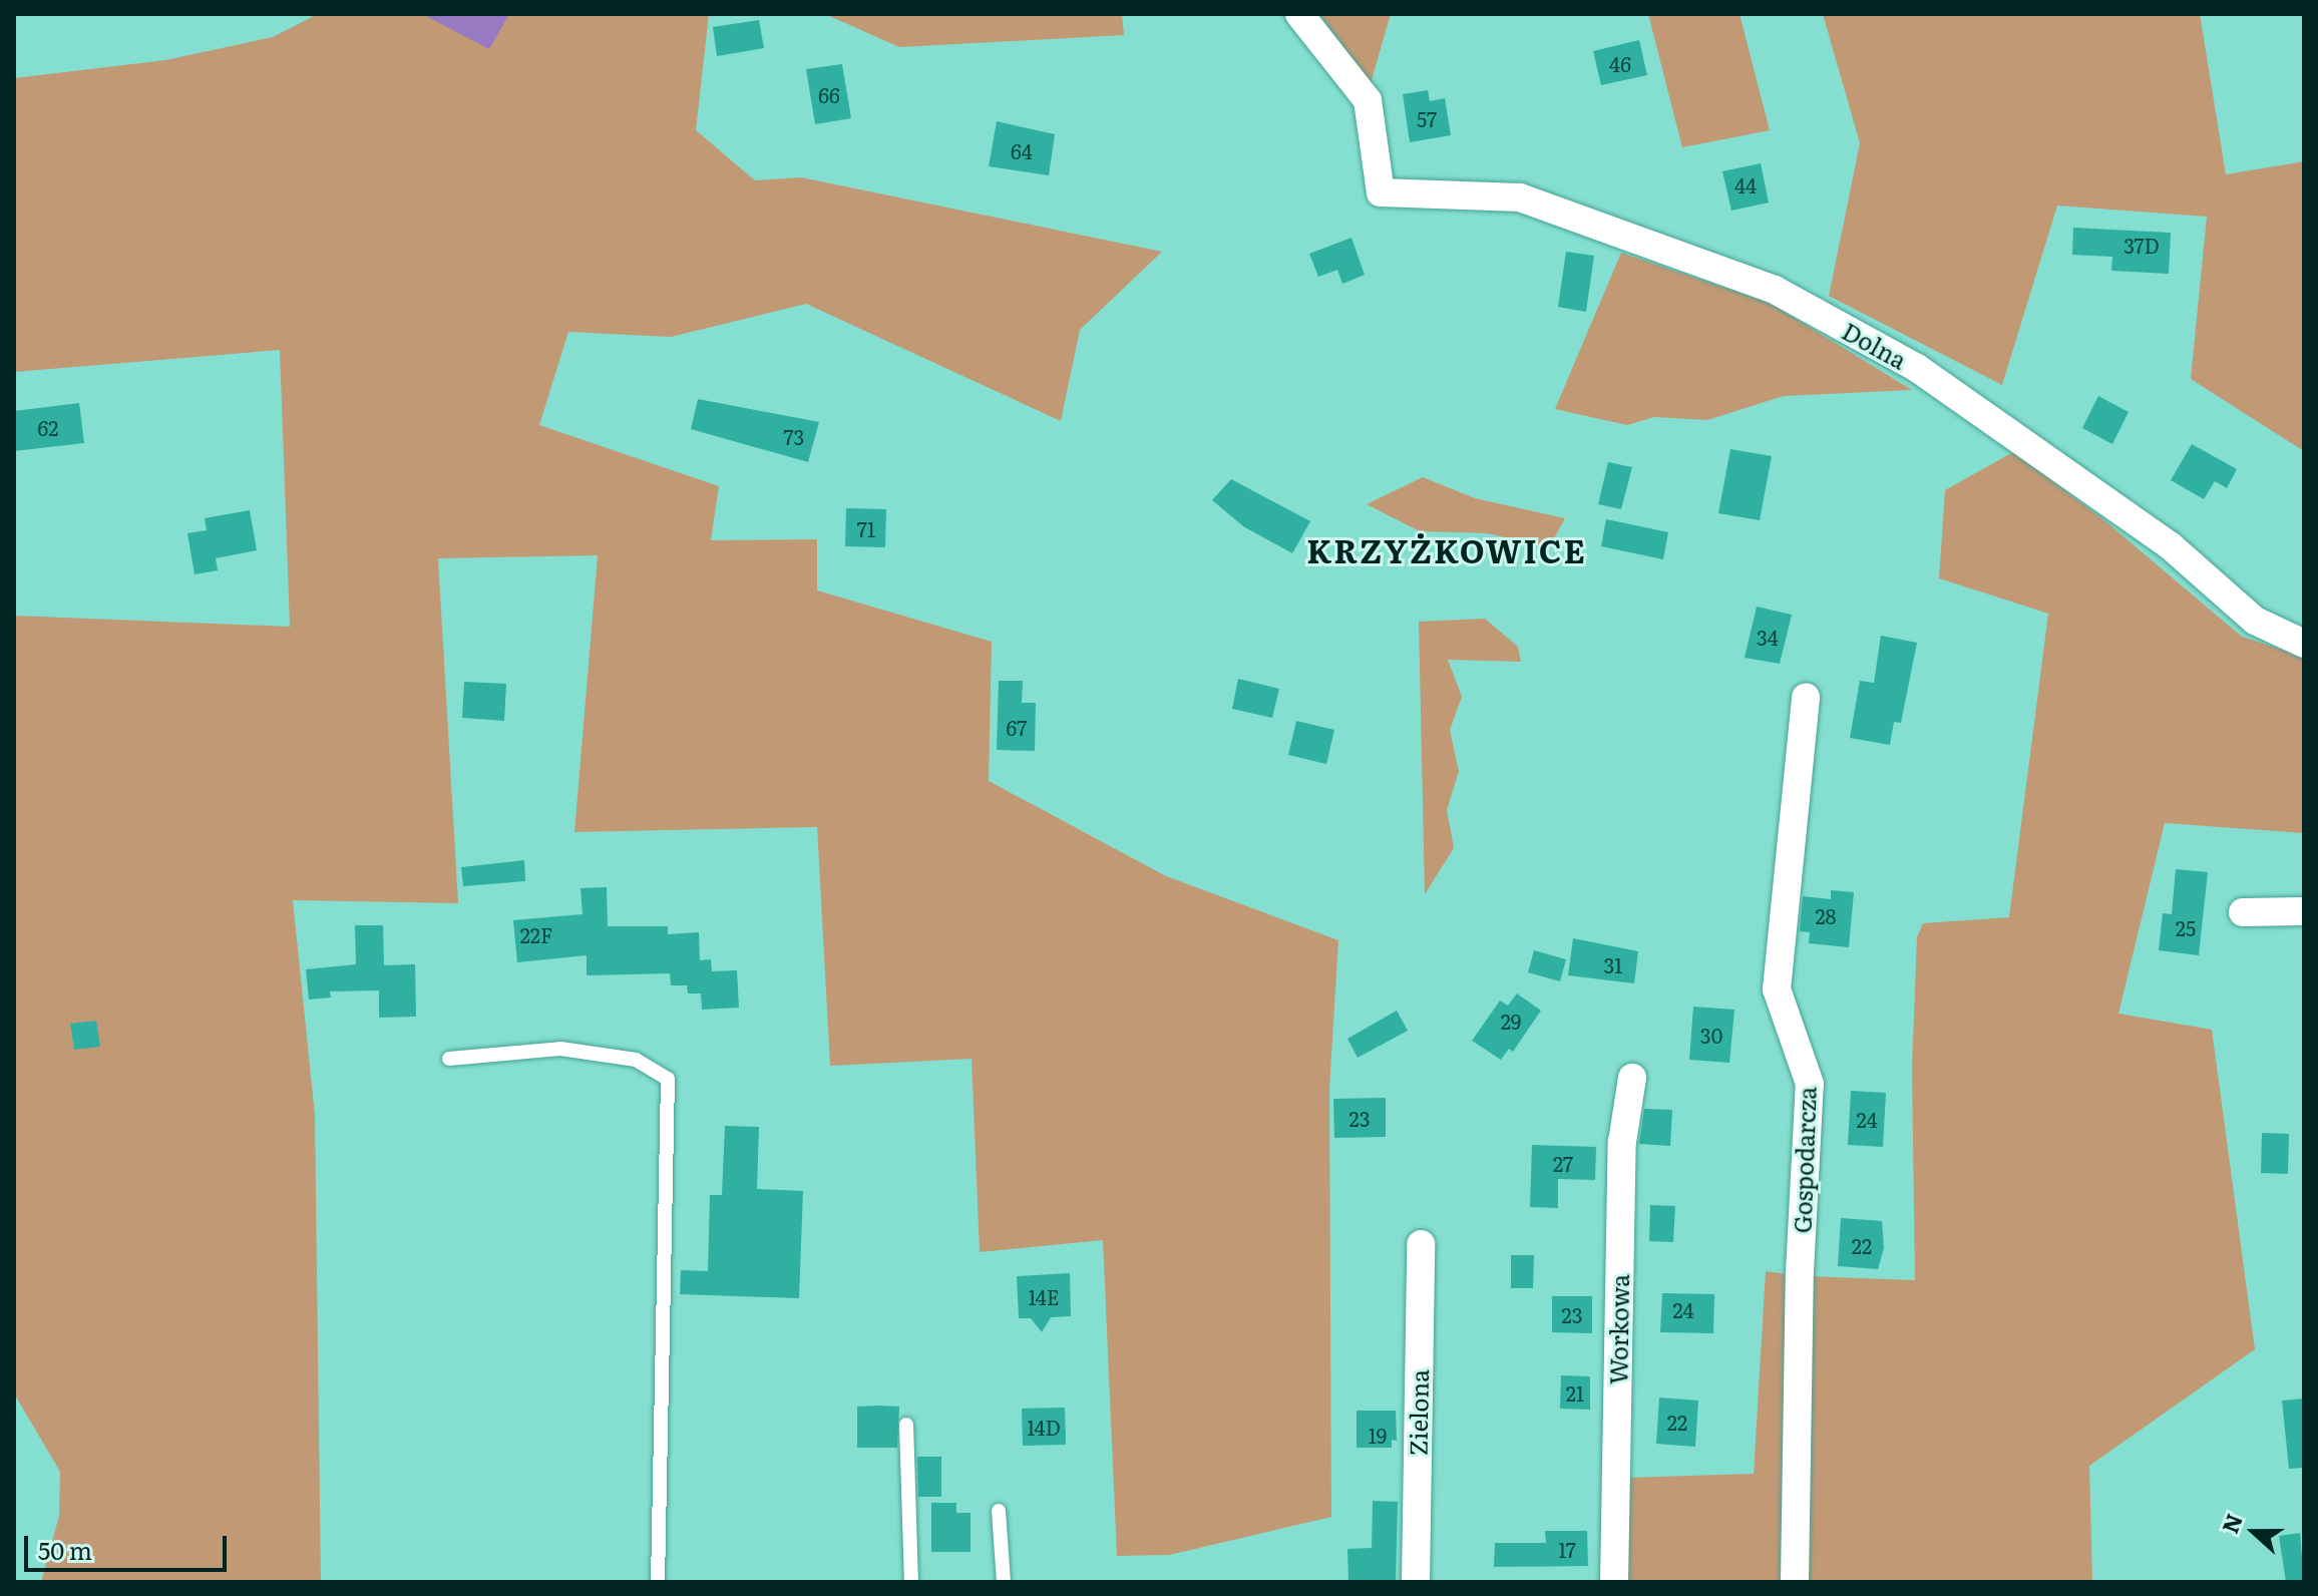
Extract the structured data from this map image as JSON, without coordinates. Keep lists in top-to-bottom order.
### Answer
{
  "streets": {
    "street": [
      "Dolna",
      "Gospodarcza",
      "Workowa",
      "Zielona"
    ]
  },
  "districts": ["KRZYŻKOWICE"],
  "house_numbers": [
    "46",
    "66",
    "57",
    "64",
    "44",
    "37D",
    "62",
    "73",
    "71",
    "34",
    "67",
    "28",
    "25",
    "22F",
    "31",
    "29",
    "30",
    "23",
    "24",
    "27",
    "22",
    "14E",
    "24",
    "23",
    "21",
    "22",
    "14D",
    "19",
    "17"
  ],
  "scale_bar": "50 m",
  "north": "left"
}
